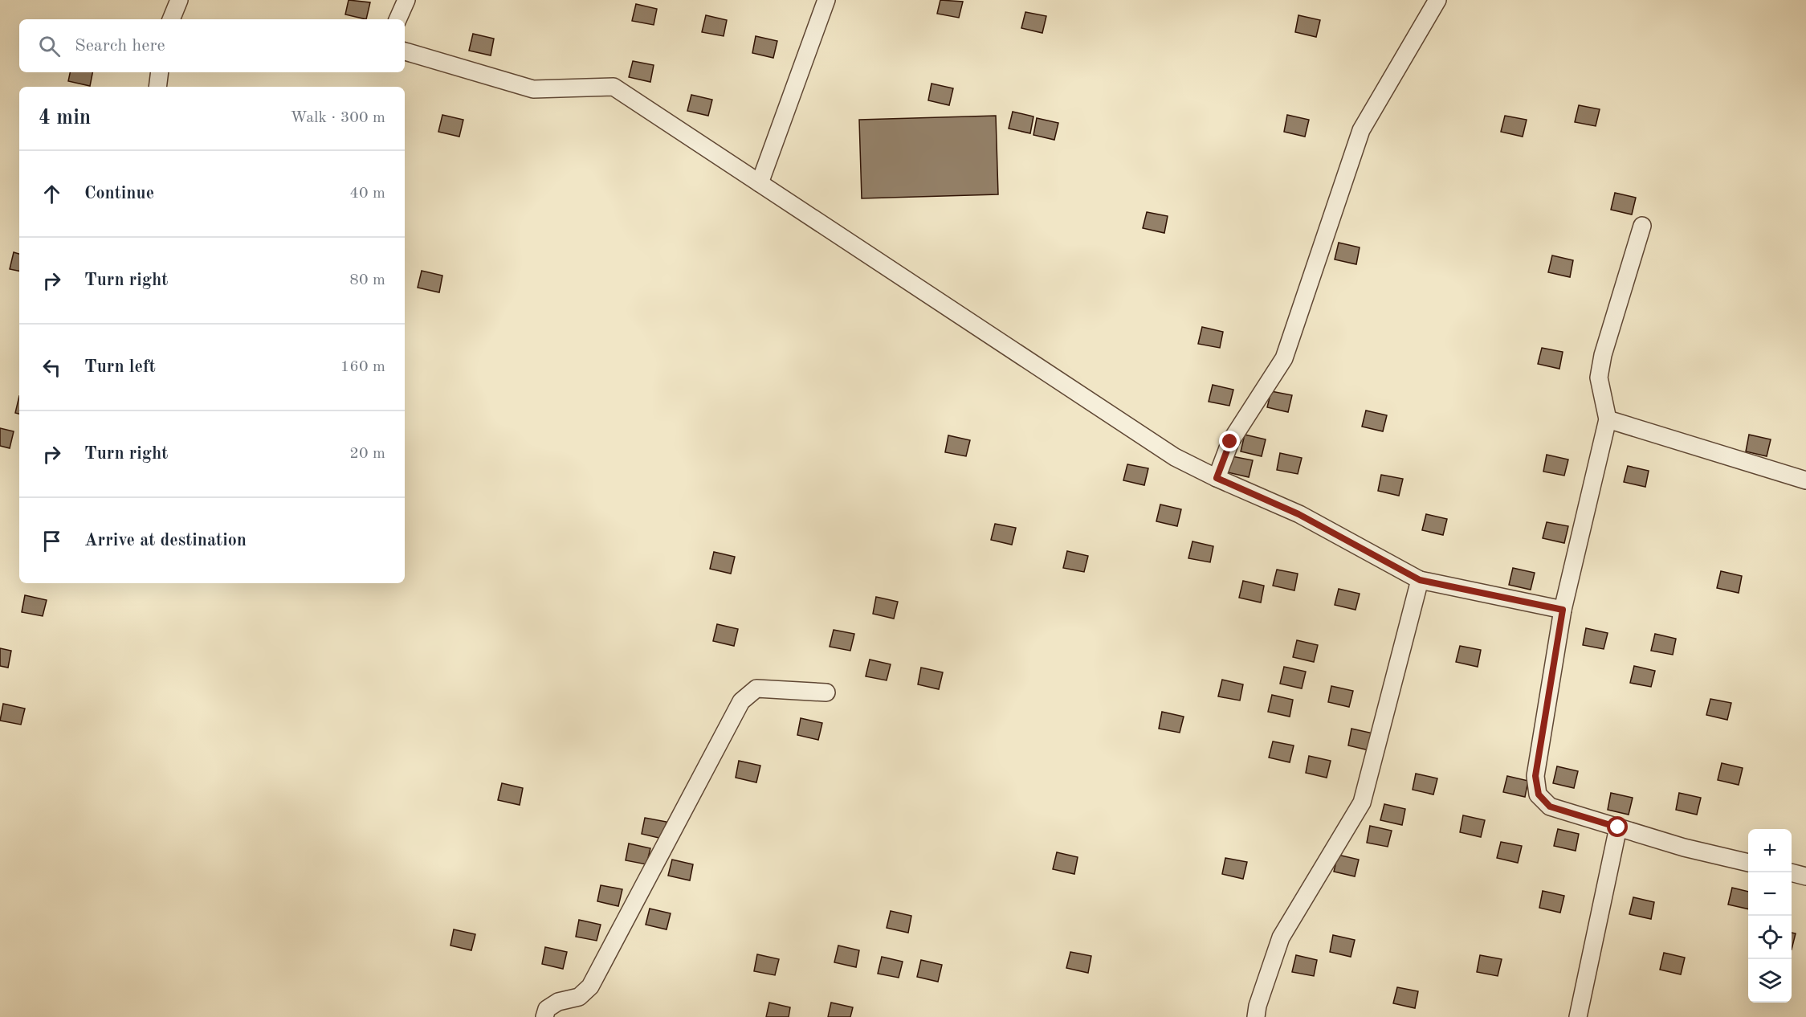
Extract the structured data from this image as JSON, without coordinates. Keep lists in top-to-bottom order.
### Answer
{
  "page": {
    "search": "Search here",
    "heading": ["4 min", "Walk · 300 m"],
    "list": [
      ["Continue", "40 m"],
      ["Turn right", "80 m"],
      ["Turn left", "160 m"],
      ["Turn right", "20 m"],
      "Arrive at destination"
    ],
    "map_buttons": ["+", "−"]
  }
}
